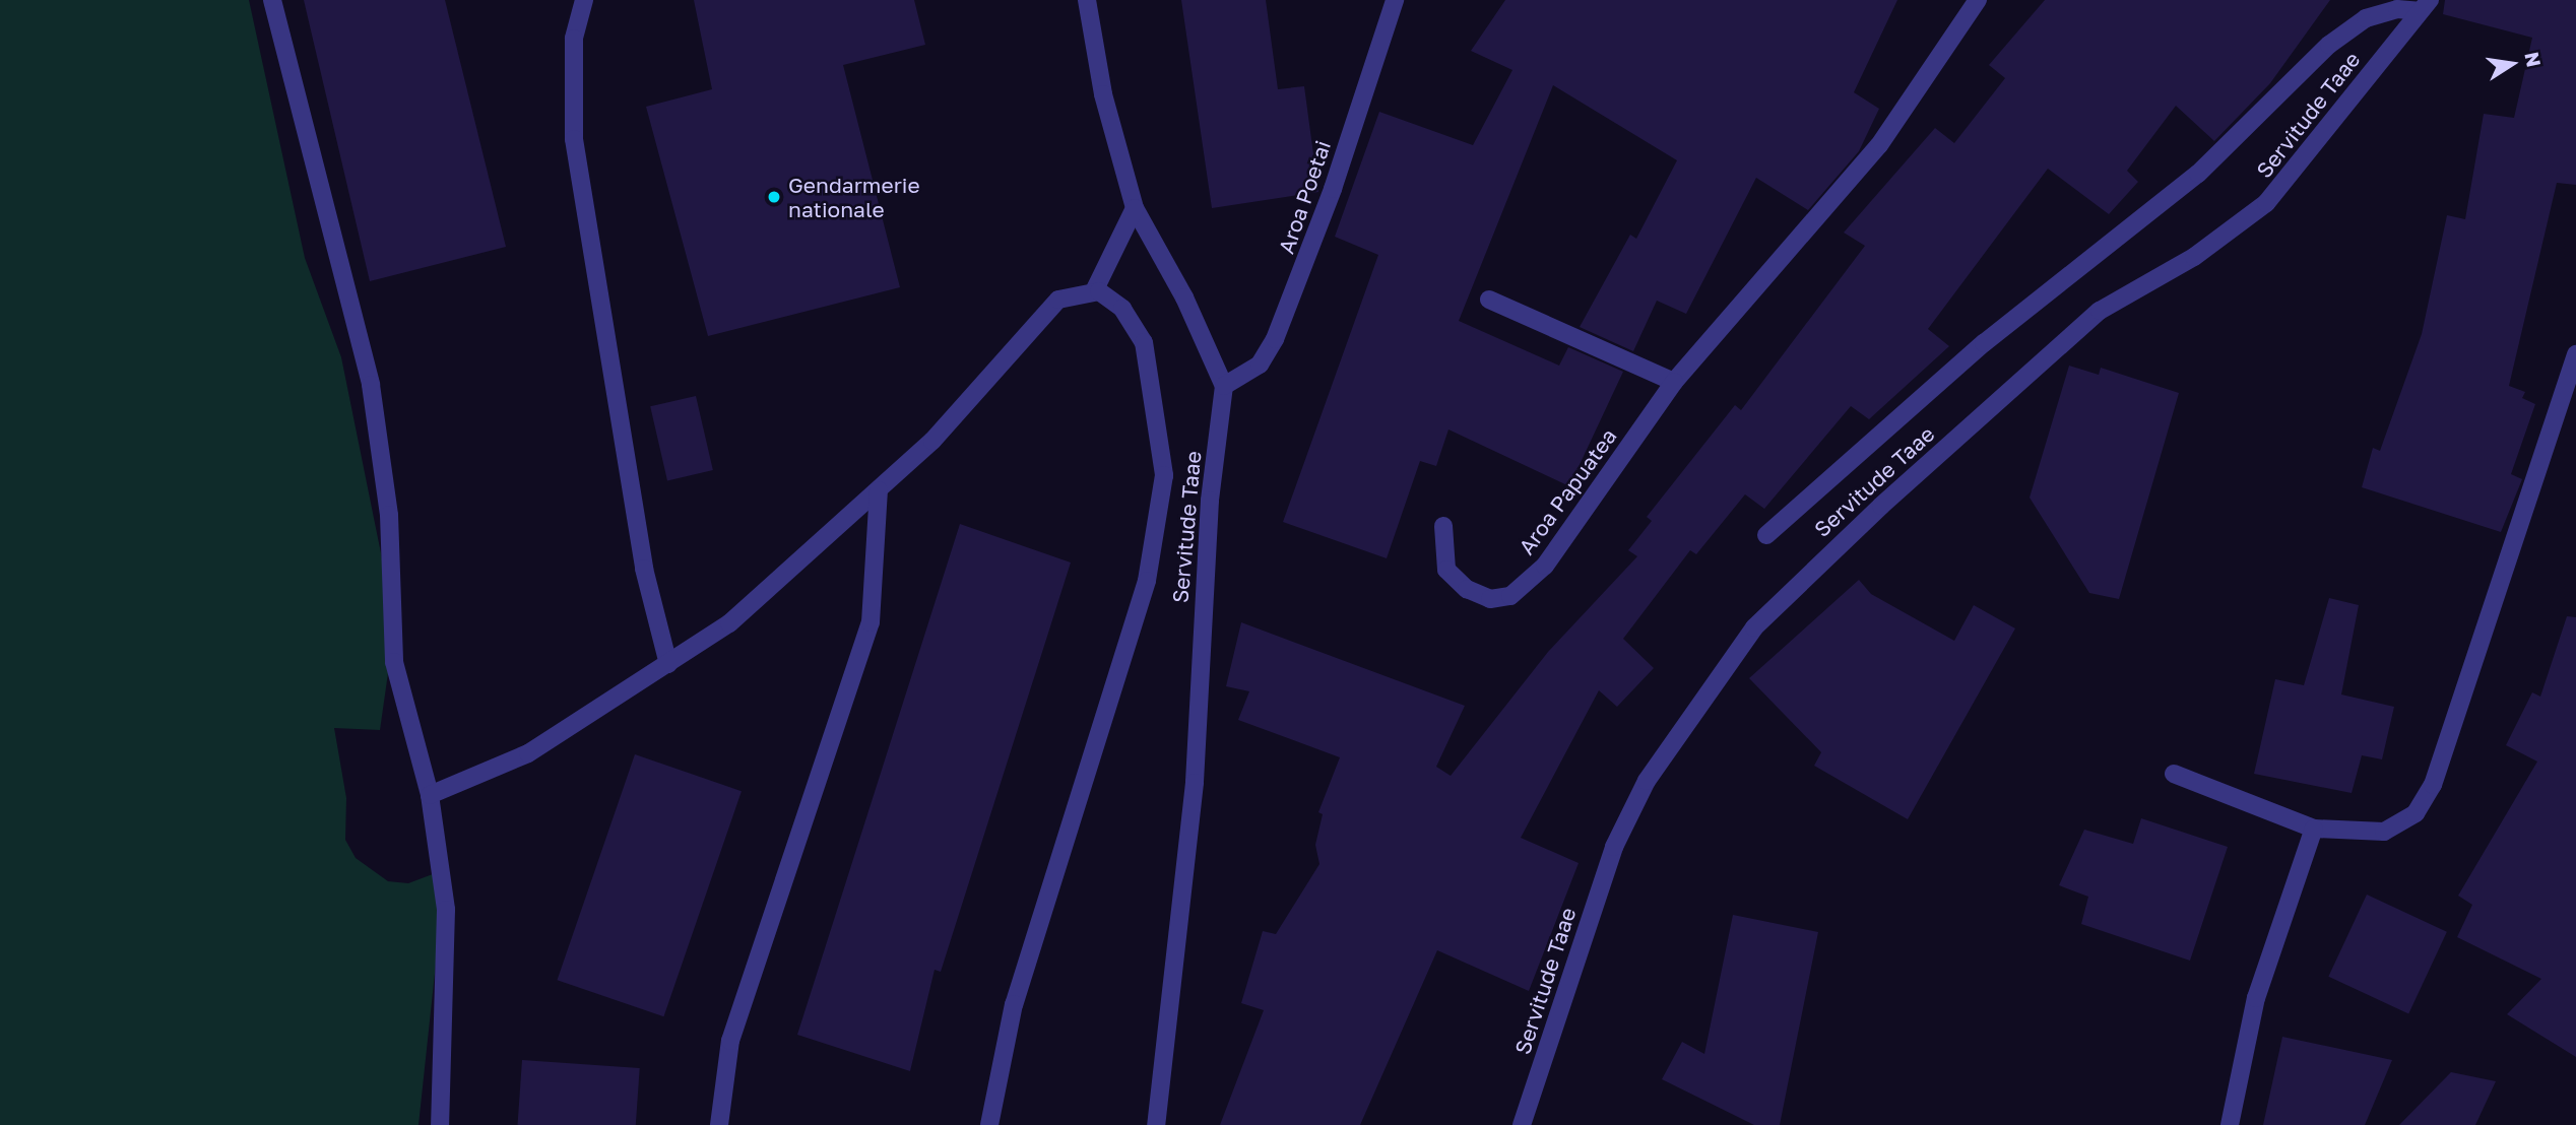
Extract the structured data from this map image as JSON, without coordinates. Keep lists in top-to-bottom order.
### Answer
{
  "streets": {
    "street": ["Servitude Taae", "Aroa Poetai", "Aroa Papuatea"]
  },
  "crossings": [
    ["Servitude Taae", "Aroa Poetai"]
  ],
  "places": ["Gendarmerie nationale"],
  "north": "right"
}
